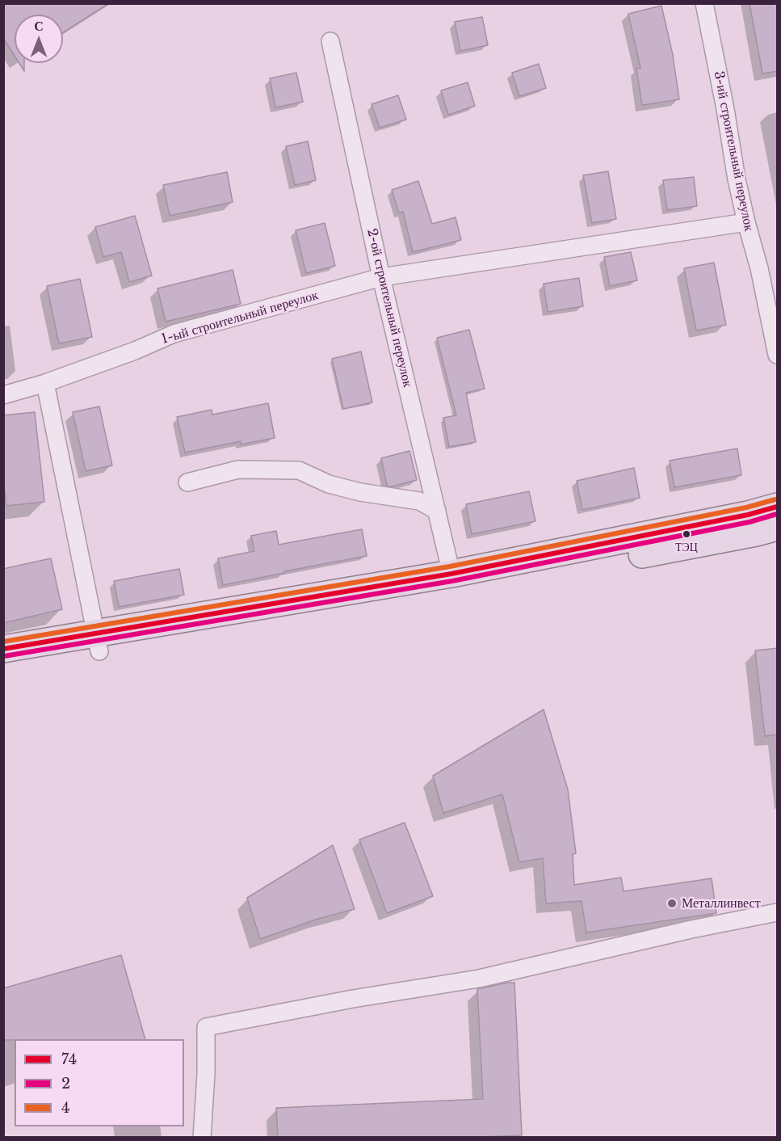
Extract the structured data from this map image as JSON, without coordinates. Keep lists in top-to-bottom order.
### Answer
{
  "streets": {
    "street": ["3-ий строительный переулок", "2-ой строительный переулок", "1-ый строительный переулок"]
  },
  "crossings": [
    ["3-ий строительный переулок", "1-ый строительный переулок"],
    ["2-ой строительный переулок", "1-ый строительный переулок"]
  ],
  "places": ["ТЭЦ", "Металлинвест"],
  "lines": ["transit line 4", "transit line 74", "transit line 2"],
  "legend": ["74", "2", "4"],
  "north": "top"
}
